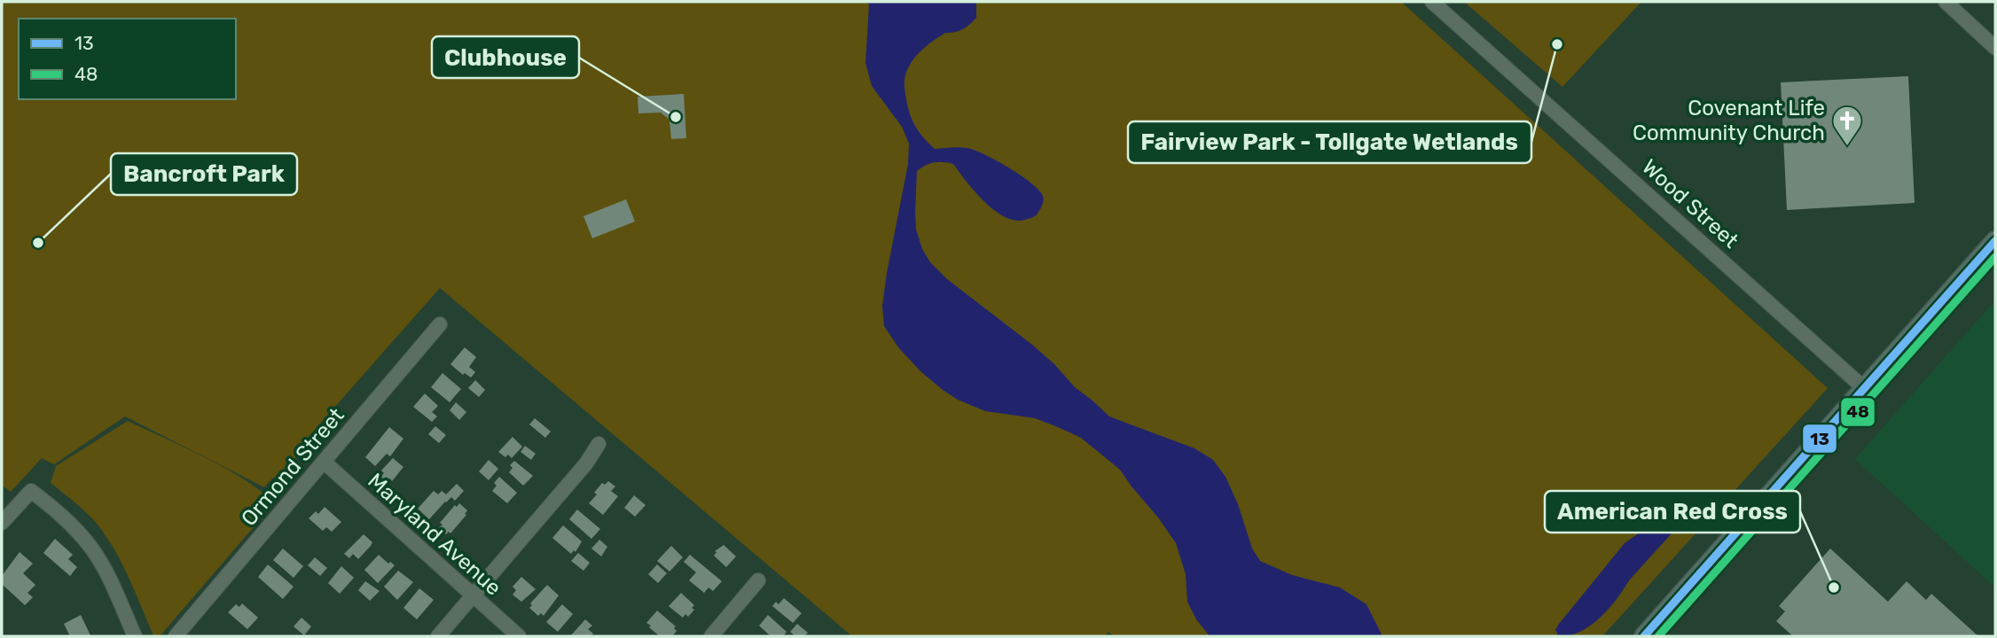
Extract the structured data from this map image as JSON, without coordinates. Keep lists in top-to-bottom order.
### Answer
{
  "streets": {
    "street": ["Wood Street", "Ormond Street", "Maryland Avenue"]
  },
  "crossings": [
    ["Ormond Street", "Maryland Avenue"]
  ],
  "places": {
    "other": [
      "Fairview Park - Tollgate Wetlands",
      "Clubhouse",
      "Bancroft Park",
      "American Red Cross"
    ],
    "church": ["Covenant Life Community Church"]
  },
  "lines": ["transit line 13", "transit line 48"],
  "legend": ["13", "48"]
}
